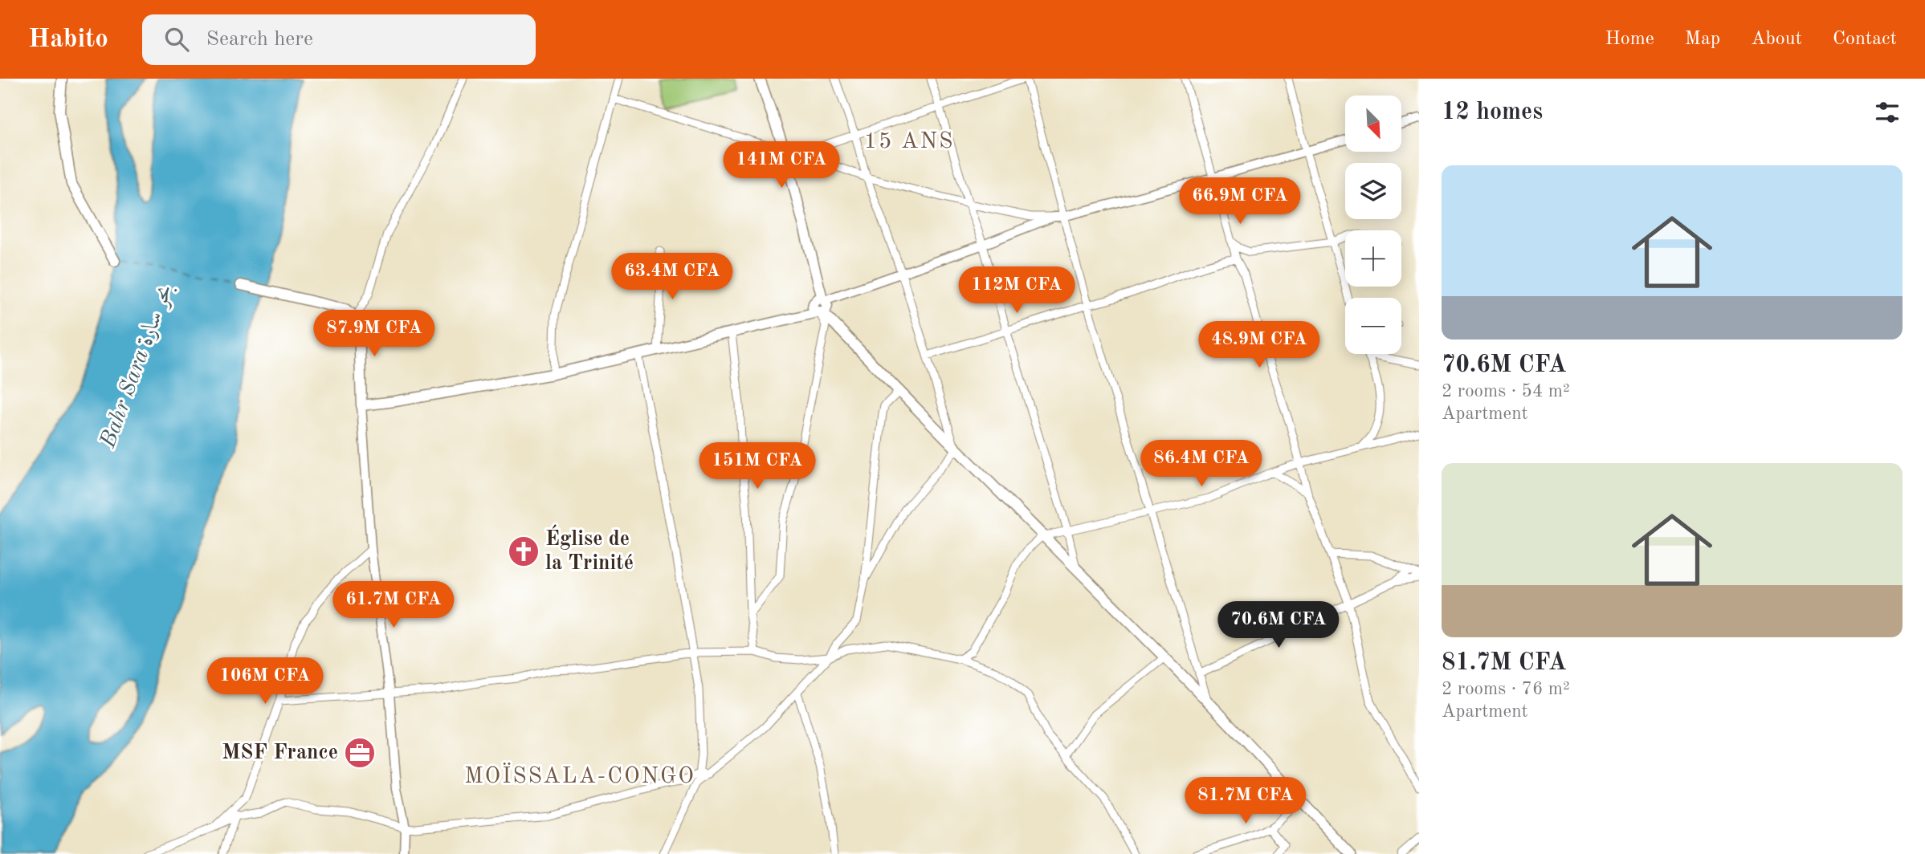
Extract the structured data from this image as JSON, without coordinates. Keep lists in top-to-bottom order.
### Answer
{
  "districts": ["15 ANS", "MOÏSSALA-CONGO"],
  "water": ["Bahr Sara بحر سارة"],
  "places": {
    "church": ["Église de la Trinité"],
    "office": ["MSF France"]
  },
  "north": "bottom right",
  "page": {
    "header": "Habito",
    "search": "Search here",
    "nav": [
      "Home",
      "Map",
      "About",
      "Contact"
    ],
    "heading": "12 homes",
    "map_buttons": ["+", "−"],
    "price": [
      "141M CFA",
      "66.9M CFA",
      "63.4M CFA",
      "112M CFA",
      "87.9M CFA",
      "48.9M CFA",
      "86.4M CFA",
      "151M CFA",
      "61.7M CFA",
      "70.6M CFA",
      "106M CFA",
      "81.7M CFA"
    ],
    "list": [
      {
        "name": "70.6M CFA",
        "note": "2 rooms · 54 m² · Apartment"
      },
      {
        "name": "81.7M CFA",
        "note": "2 rooms · 76 m² · Apartment"
      }
    ]
  }
}
